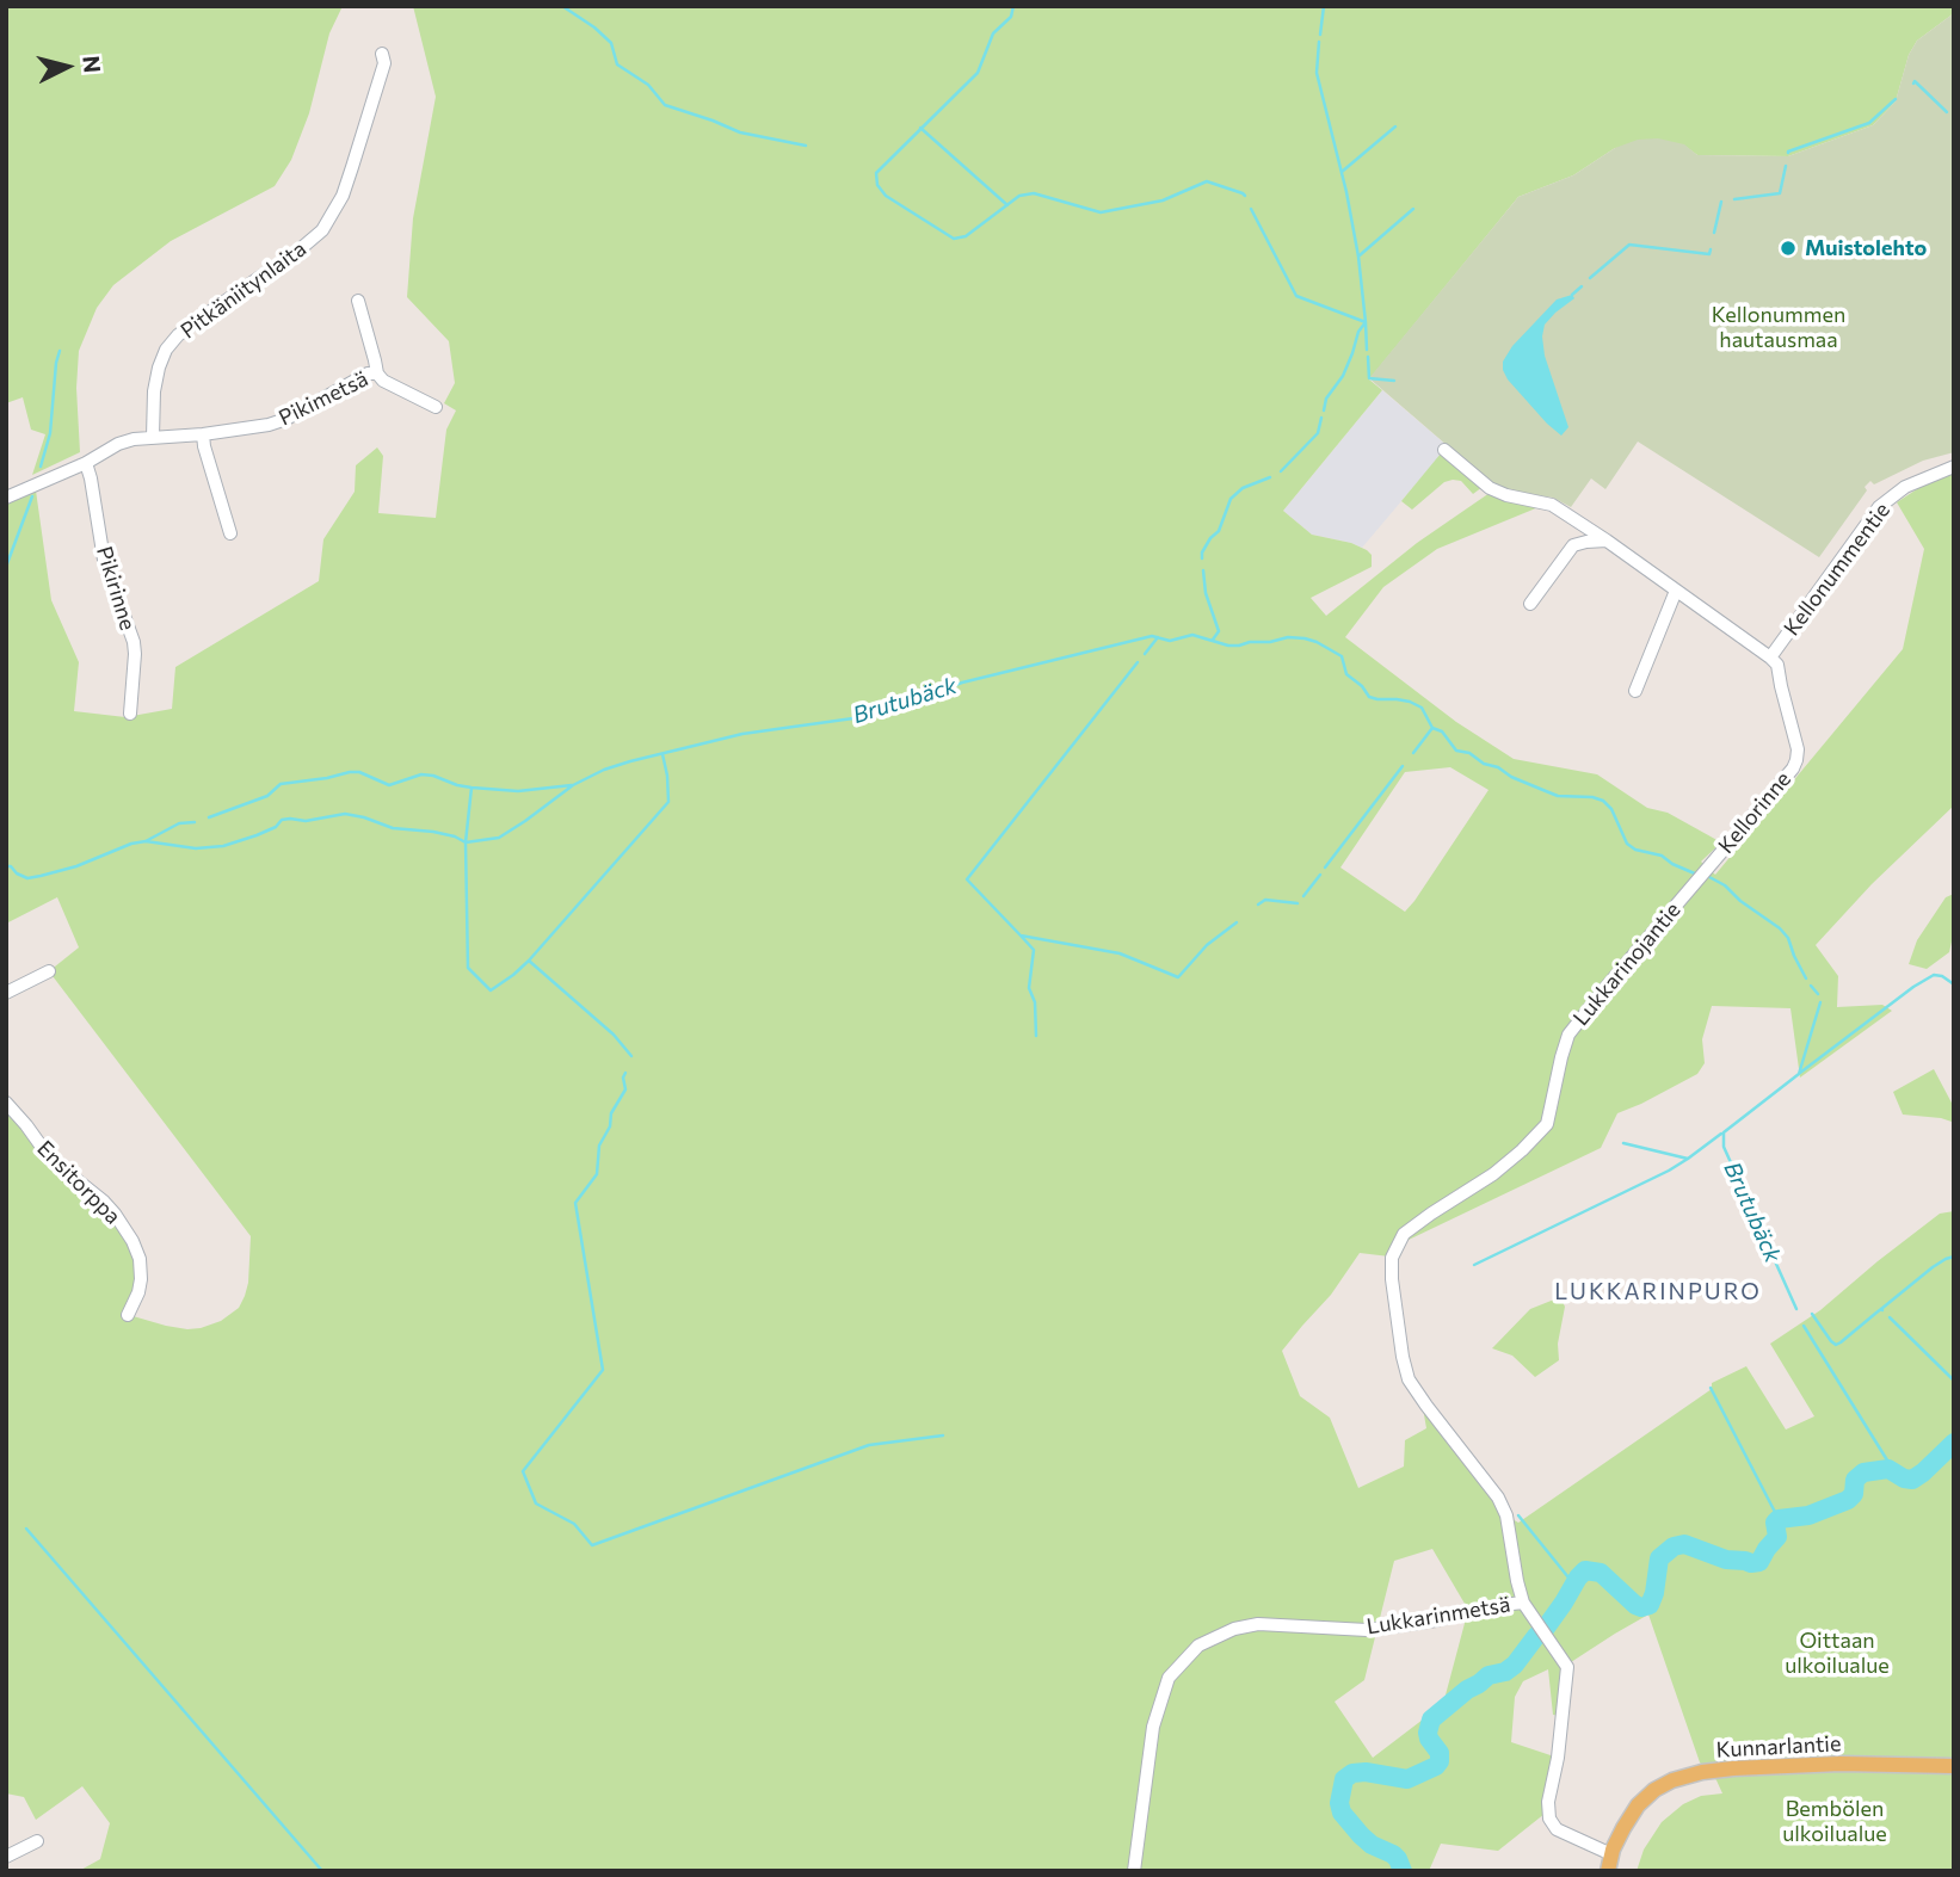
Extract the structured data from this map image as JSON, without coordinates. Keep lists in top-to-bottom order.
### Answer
{
  "streets": {
    "main road": ["Kunnarlantie"],
    "street": [
      "Pitkäniitynlaita",
      "Pikimetsä",
      "Kellonummentie",
      "Pikirinne",
      "Kellorinne",
      "Lukkarinojantie",
      "Ensitorppa",
      "Lukkarinmetsä"
    ]
  },
  "crossings": [
    ["Pitkäniitynlaita", "Pikimetsä"],
    ["Pikimetsä", "Pikirinne"],
    ["Kellonummentie", "Kellorinne"],
    ["Kellorinne", "Lukkarinojantie"],
    ["Lukkarinojantie", "Lukkarinmetsä"],
    ["Lukkarinojantie", "Kunnarlantie"]
  ],
  "districts": ["LUKKARINPURO"],
  "water": ["Brutubäck"],
  "parks": ["Kellonummen hautausmaa", "Oittaan ulkoilualue", "Bembölen ulkoilualue"],
  "places": ["Muistolehto"],
  "north": "right"
}
